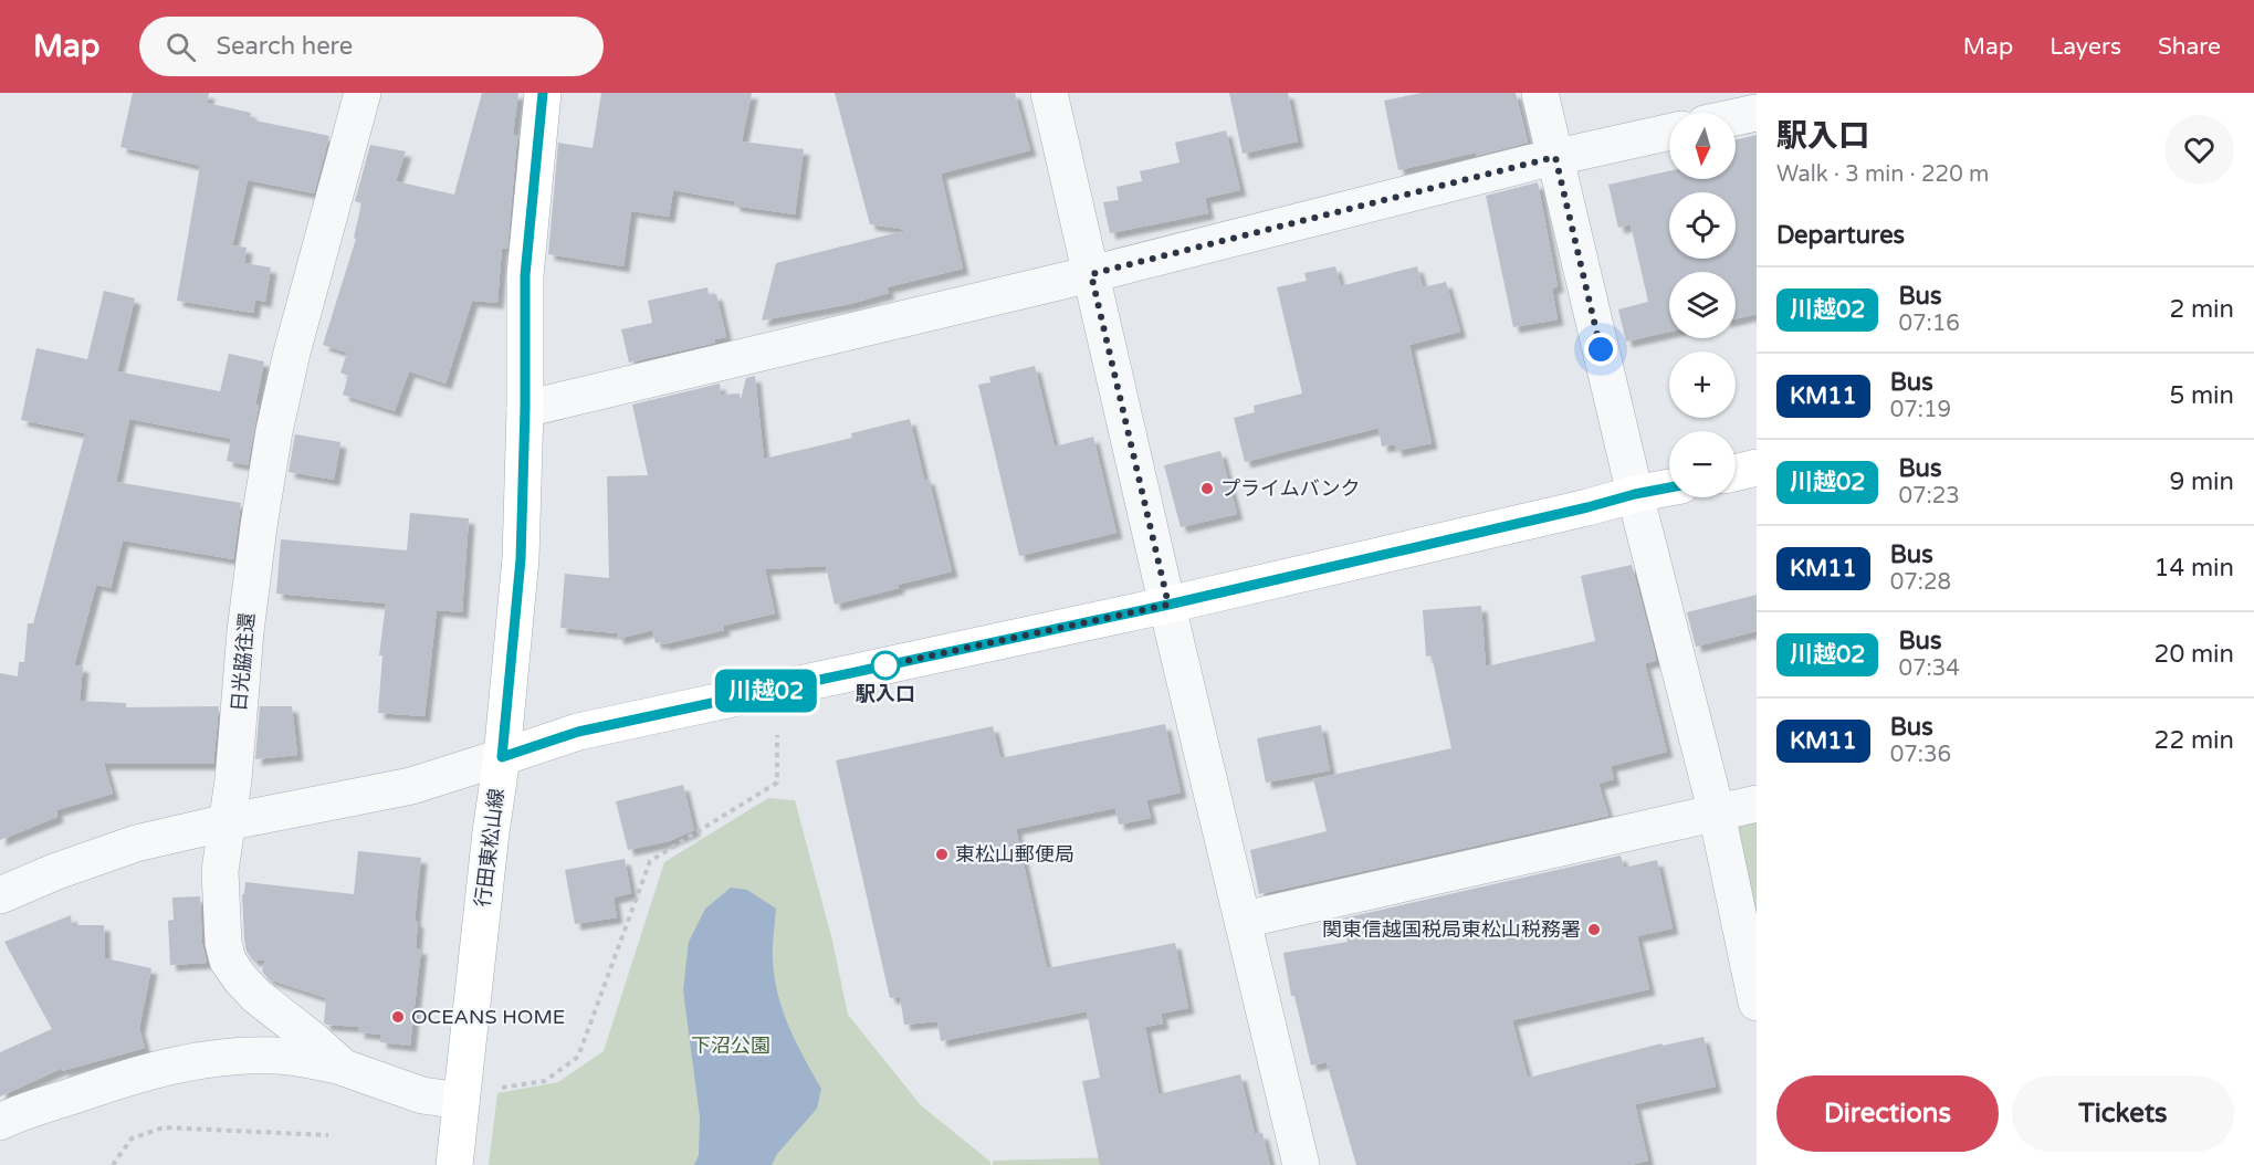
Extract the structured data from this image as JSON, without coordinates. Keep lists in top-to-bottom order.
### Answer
{
  "streets": {
    "main road": ["行田東松山線"],
    "street": ["日光脇往還"]
  },
  "crossings": [
    ["日光脇往還", "行田東松山線"]
  ],
  "parks": ["下沼公園"],
  "places": [
    "プライムバンク",
    "駅入口",
    "東松山郵便局",
    "関東信越国税局東松山税務署",
    "OCEANS HOME"
  ],
  "lines": ["bus line 川越02"],
  "north": "bottom",
  "page": {
    "header": "Map",
    "search": "Search here",
    "nav": ["Map", "Layers", "Share"],
    "on_map": "川越02",
    "heading": [
      ["駅入口", "Walk · 3 min · 220 m"],
      "Departures"
    ],
    "map_buttons": ["+", "−"],
    "list": [
      {
        "mark": "川越02",
        "name": "Bus",
        "note": "07:16",
        "value": "2 min"
      },
      {
        "mark": "KM11",
        "name": "Bus",
        "note": "07:19",
        "value": "5 min"
      },
      {
        "mark": "川越02",
        "name": "Bus",
        "note": "07:23",
        "value": "9 min"
      },
      {
        "mark": "KM11",
        "name": "Bus",
        "note": "07:28",
        "value": "14 min"
      },
      {
        "mark": "川越02",
        "name": "Bus",
        "note": "07:34",
        "value": "20 min"
      },
      {
        "mark": "KM11",
        "name": "Bus",
        "note": "07:36",
        "value": "22 min"
      }
    ],
    "buttons": ["Directions", "Tickets"]
  }
}
